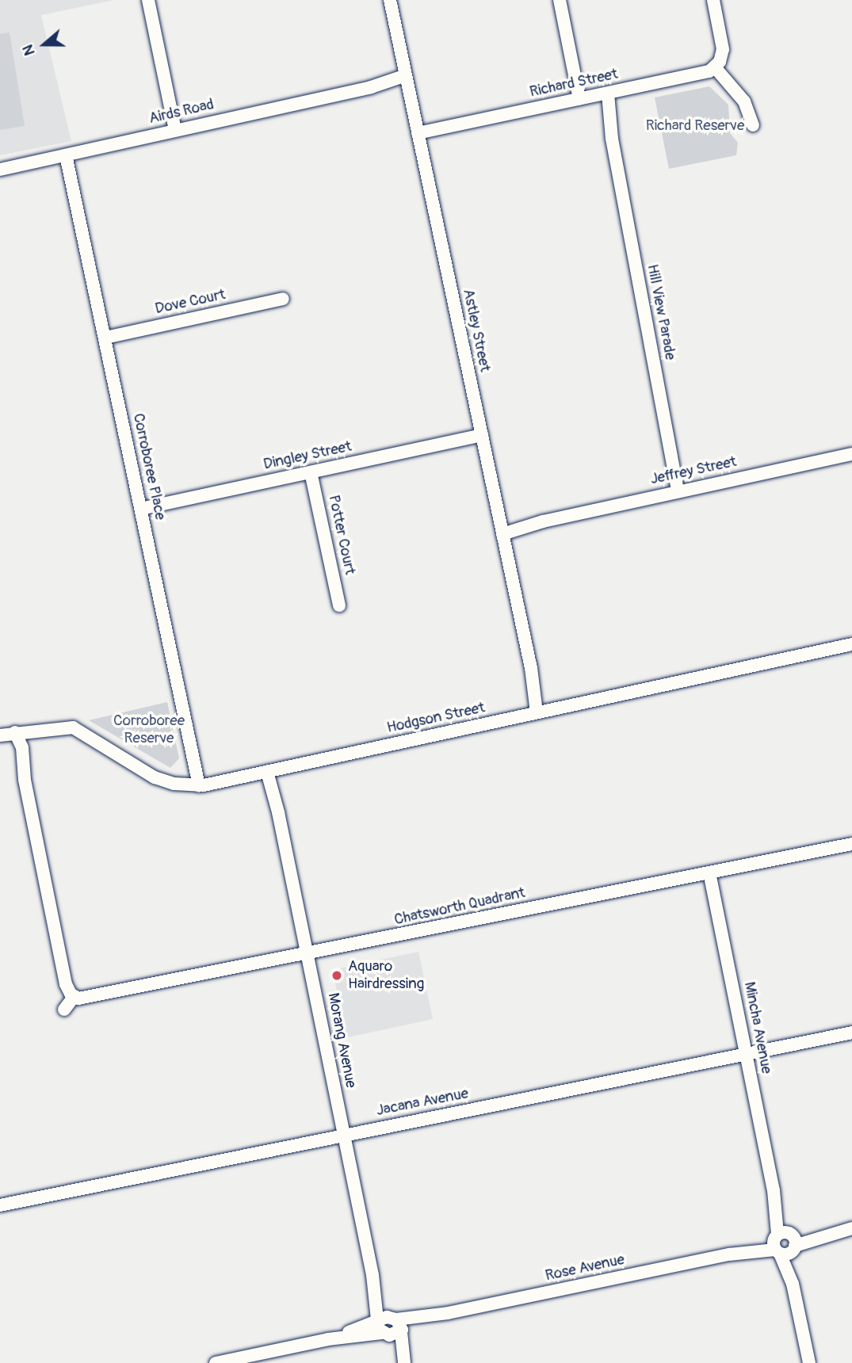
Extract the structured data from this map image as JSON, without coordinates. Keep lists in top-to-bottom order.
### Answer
{
  "streets": {
    "street": [
      "Richard Street",
      "Airds Road",
      "Dove Court",
      "Hill View Parade",
      "Astley Street",
      "Dingley Street",
      "Corroboree Place",
      "Jeffrey Street",
      "Potter Court",
      "Hodgson Street",
      "Chatsworth Quadrant",
      "Mincha Avenue",
      "Morang Avenue",
      "Jacana Avenue",
      "Rose Avenue"
    ]
  },
  "crossings": [
    ["Richard Street", "Hill View Parade"],
    ["Richard Street", "Astley Street"],
    ["Airds Road", "Astley Street"],
    ["Airds Road", "Corroboree Place"],
    ["Dove Court", "Corroboree Place"],
    ["Hill View Parade", "Jeffrey Street"],
    ["Astley Street", "Dingley Street"],
    ["Astley Street", "Jeffrey Street"],
    ["Astley Street", "Hodgson Street"],
    ["Dingley Street", "Corroboree Place"],
    ["Dingley Street", "Potter Court"],
    ["Corroboree Place", "Hodgson Street"],
    ["Hodgson Street", "Morang Avenue"],
    ["Chatsworth Quadrant", "Mincha Avenue"],
    ["Chatsworth Quadrant", "Morang Avenue"],
    ["Mincha Avenue", "Jacana Avenue"],
    ["Mincha Avenue", "Rose Avenue"],
    ["Morang Avenue", "Jacana Avenue"],
    ["Morang Avenue", "Rose Avenue"]
  ],
  "parks": ["Richard Reserve", "Corroboree Reserve"],
  "places": ["Aquaro Hairdressing"],
  "north": "left"
}
